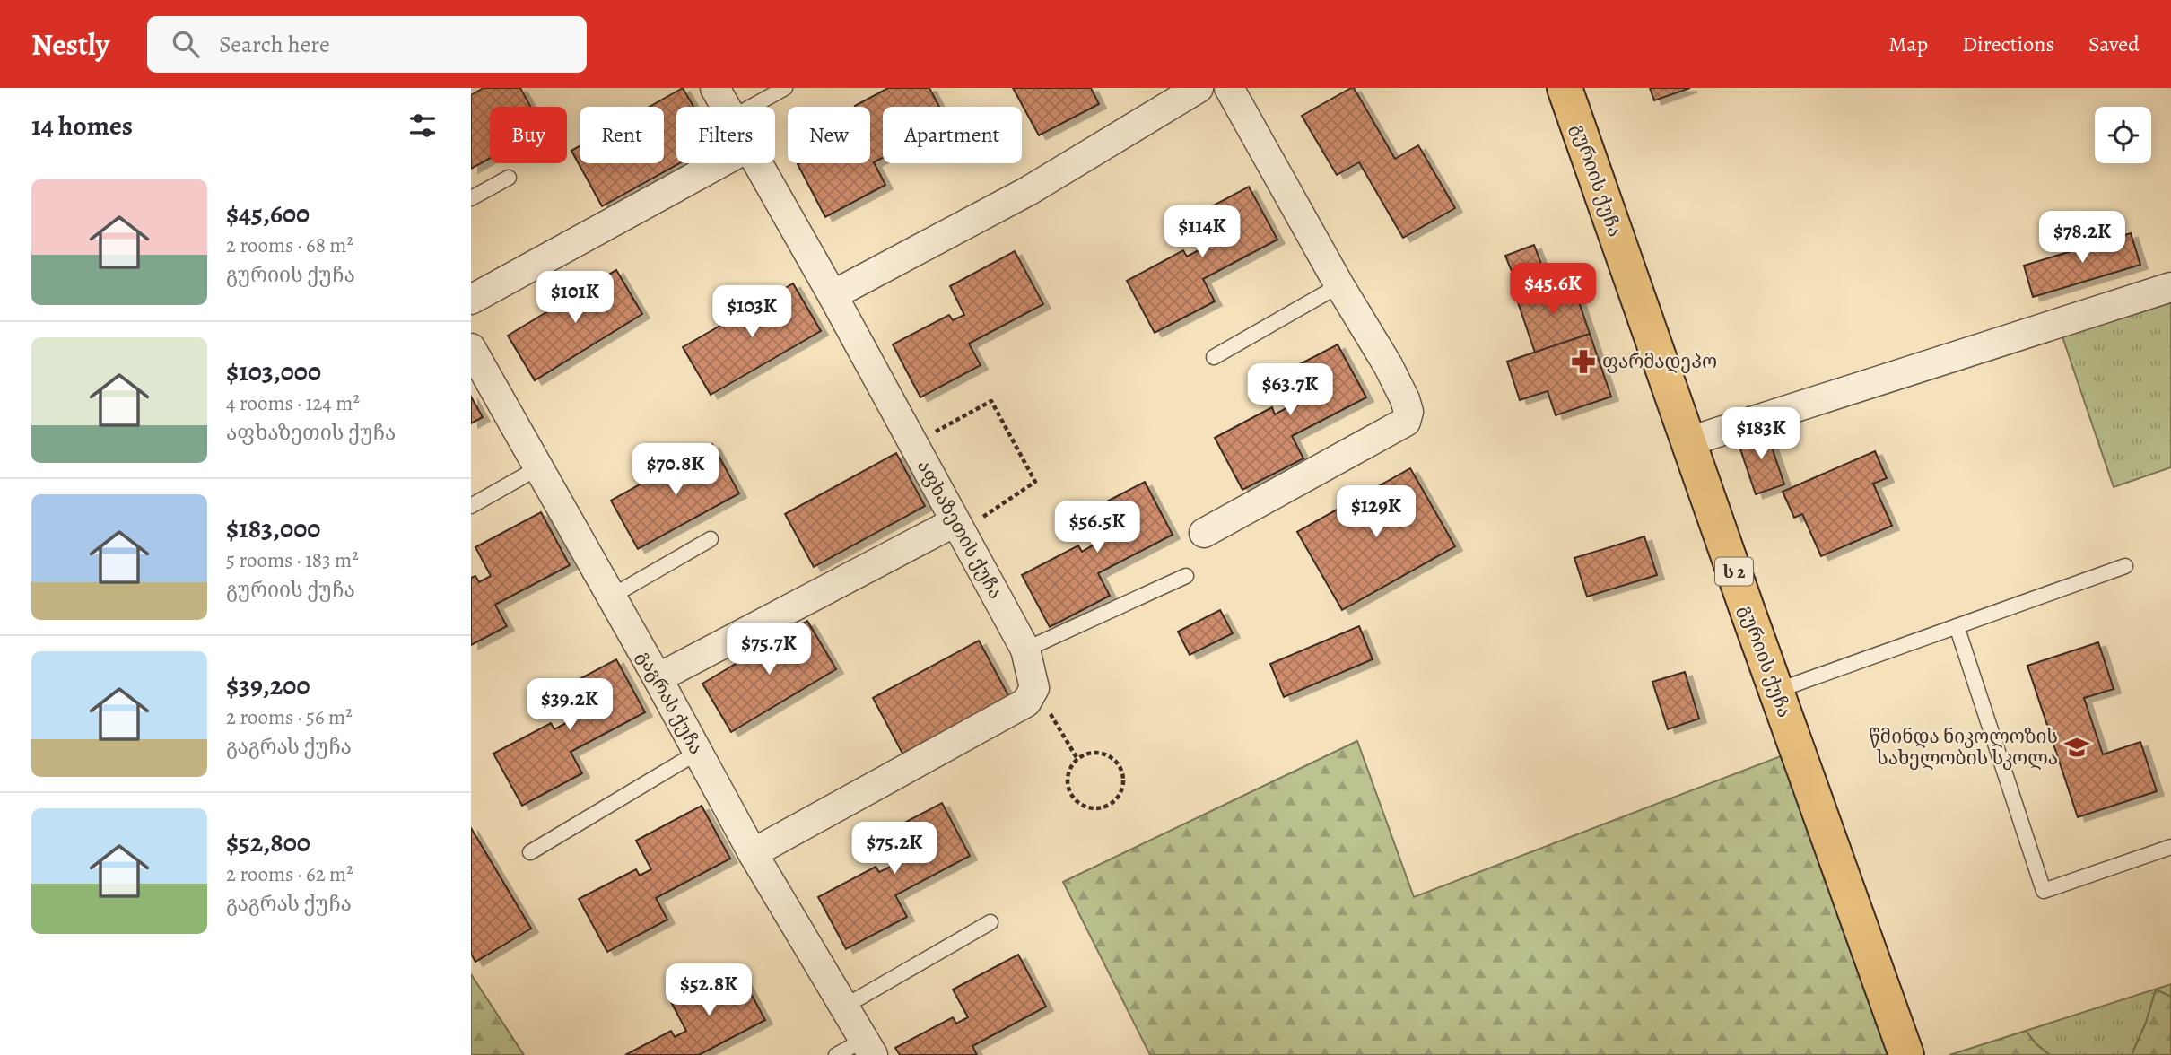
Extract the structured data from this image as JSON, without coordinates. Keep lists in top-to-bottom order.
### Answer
{
  "streets": {
    "highway": ["გურიის ქუჩა", "ს 2"],
    "street": ["აფხაზეთის ქუჩა", "გაგრას ქუჩა"]
  },
  "places": {
    "pharmacy": ["ფარმადეპო"],
    "school or university": ["წმინდა ნიკოლოზის სახელობის სკოლა"]
  },
  "page": {
    "header": "Nestly",
    "search": "Search here",
    "nav": ["Map", "Directions", "Saved"],
    "heading": "14 homes",
    "chip": [
      "Buy",
      "Rent",
      "Filters",
      "New",
      "Apartment"
    ],
    "list": [
      {
        "name": "$45,600",
        "note": "2 rooms · 68 m² · გურიის ქუჩა"
      },
      {
        "name": "$103,000",
        "note": "4 rooms · 124 m² · აფხაზეთის ქუჩა"
      },
      {
        "name": "$183,000",
        "note": "5 rooms · 183 m² · გურიის ქუჩა"
      },
      {
        "name": "$39,200",
        "note": "2 rooms · 56 m² · გაგრას ქუჩა"
      },
      {
        "name": "$52,800",
        "note": "2 rooms · 62 m² · გაგრას ქუჩა"
      }
    ],
    "price": [
      "$114K",
      "$78.2K",
      "$45.6K",
      "$101K",
      "$103K",
      "$63.7K",
      "$183K",
      "$70.8K",
      "$129K",
      "$56.5K",
      "$75.7K",
      "$39.2K",
      "$75.2K",
      "$52.8K"
    ]
  }
}
